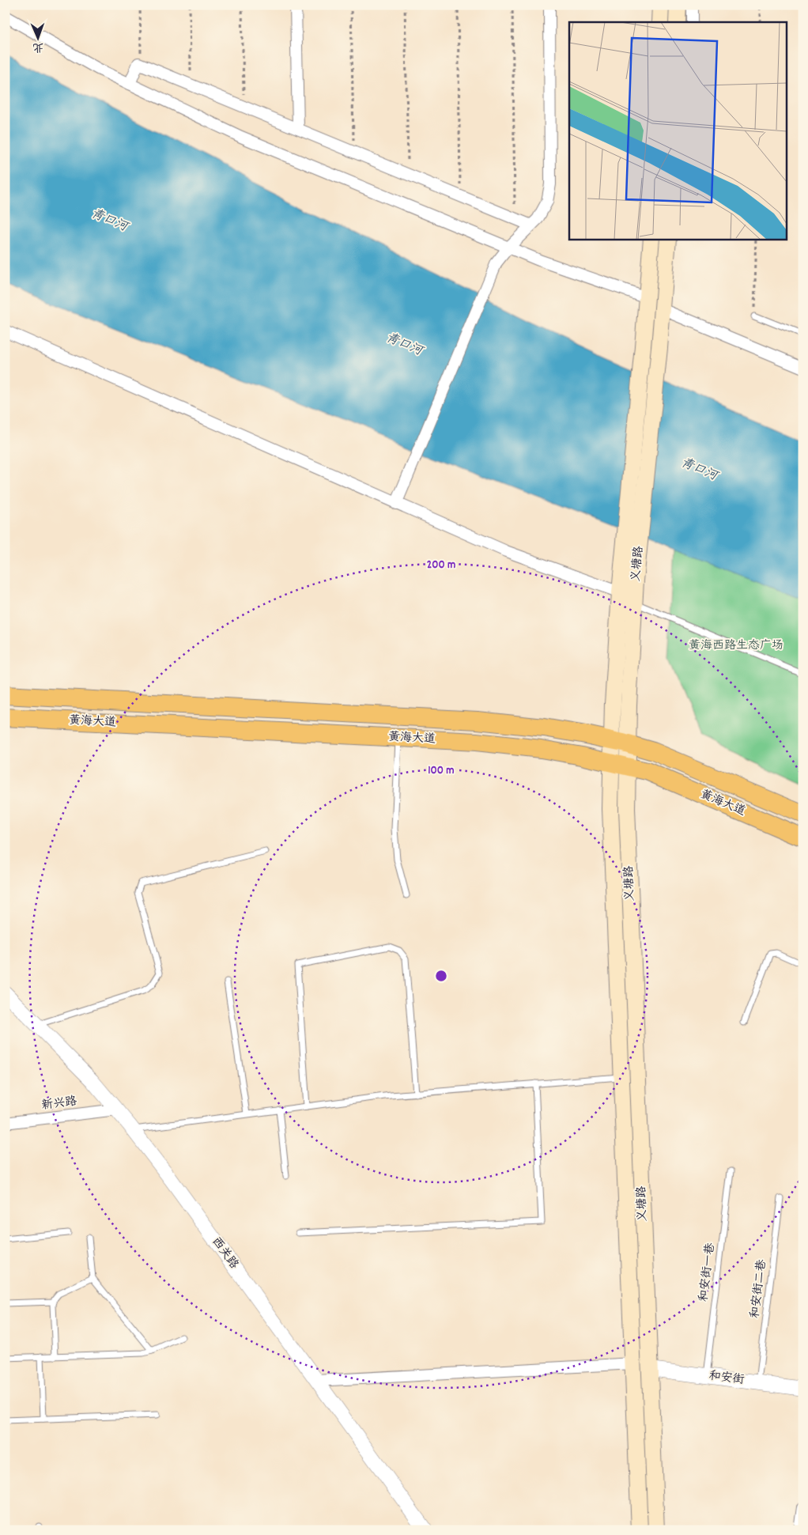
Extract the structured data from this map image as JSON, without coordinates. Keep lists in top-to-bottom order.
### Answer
{
  "streets": {
    "main road": ["义塘路", "黄海大道"],
    "street": ["新兴路", "西关路", "和安街"],
    "lane": ["和安街一巷", "和安街二巷"]
  },
  "crossings": [
    ["义塘路", "黄海大道"],
    ["义塘路", "和安街"],
    ["新兴路", "西关路"],
    ["和安街一巷", "和安街"],
    ["和安街二巷", "和安街"]
  ],
  "water": ["青口河"],
  "parks": ["黄海西路生态广场"],
  "north": "bottom",
  "rings": ["200 m", "100 m"]
}
